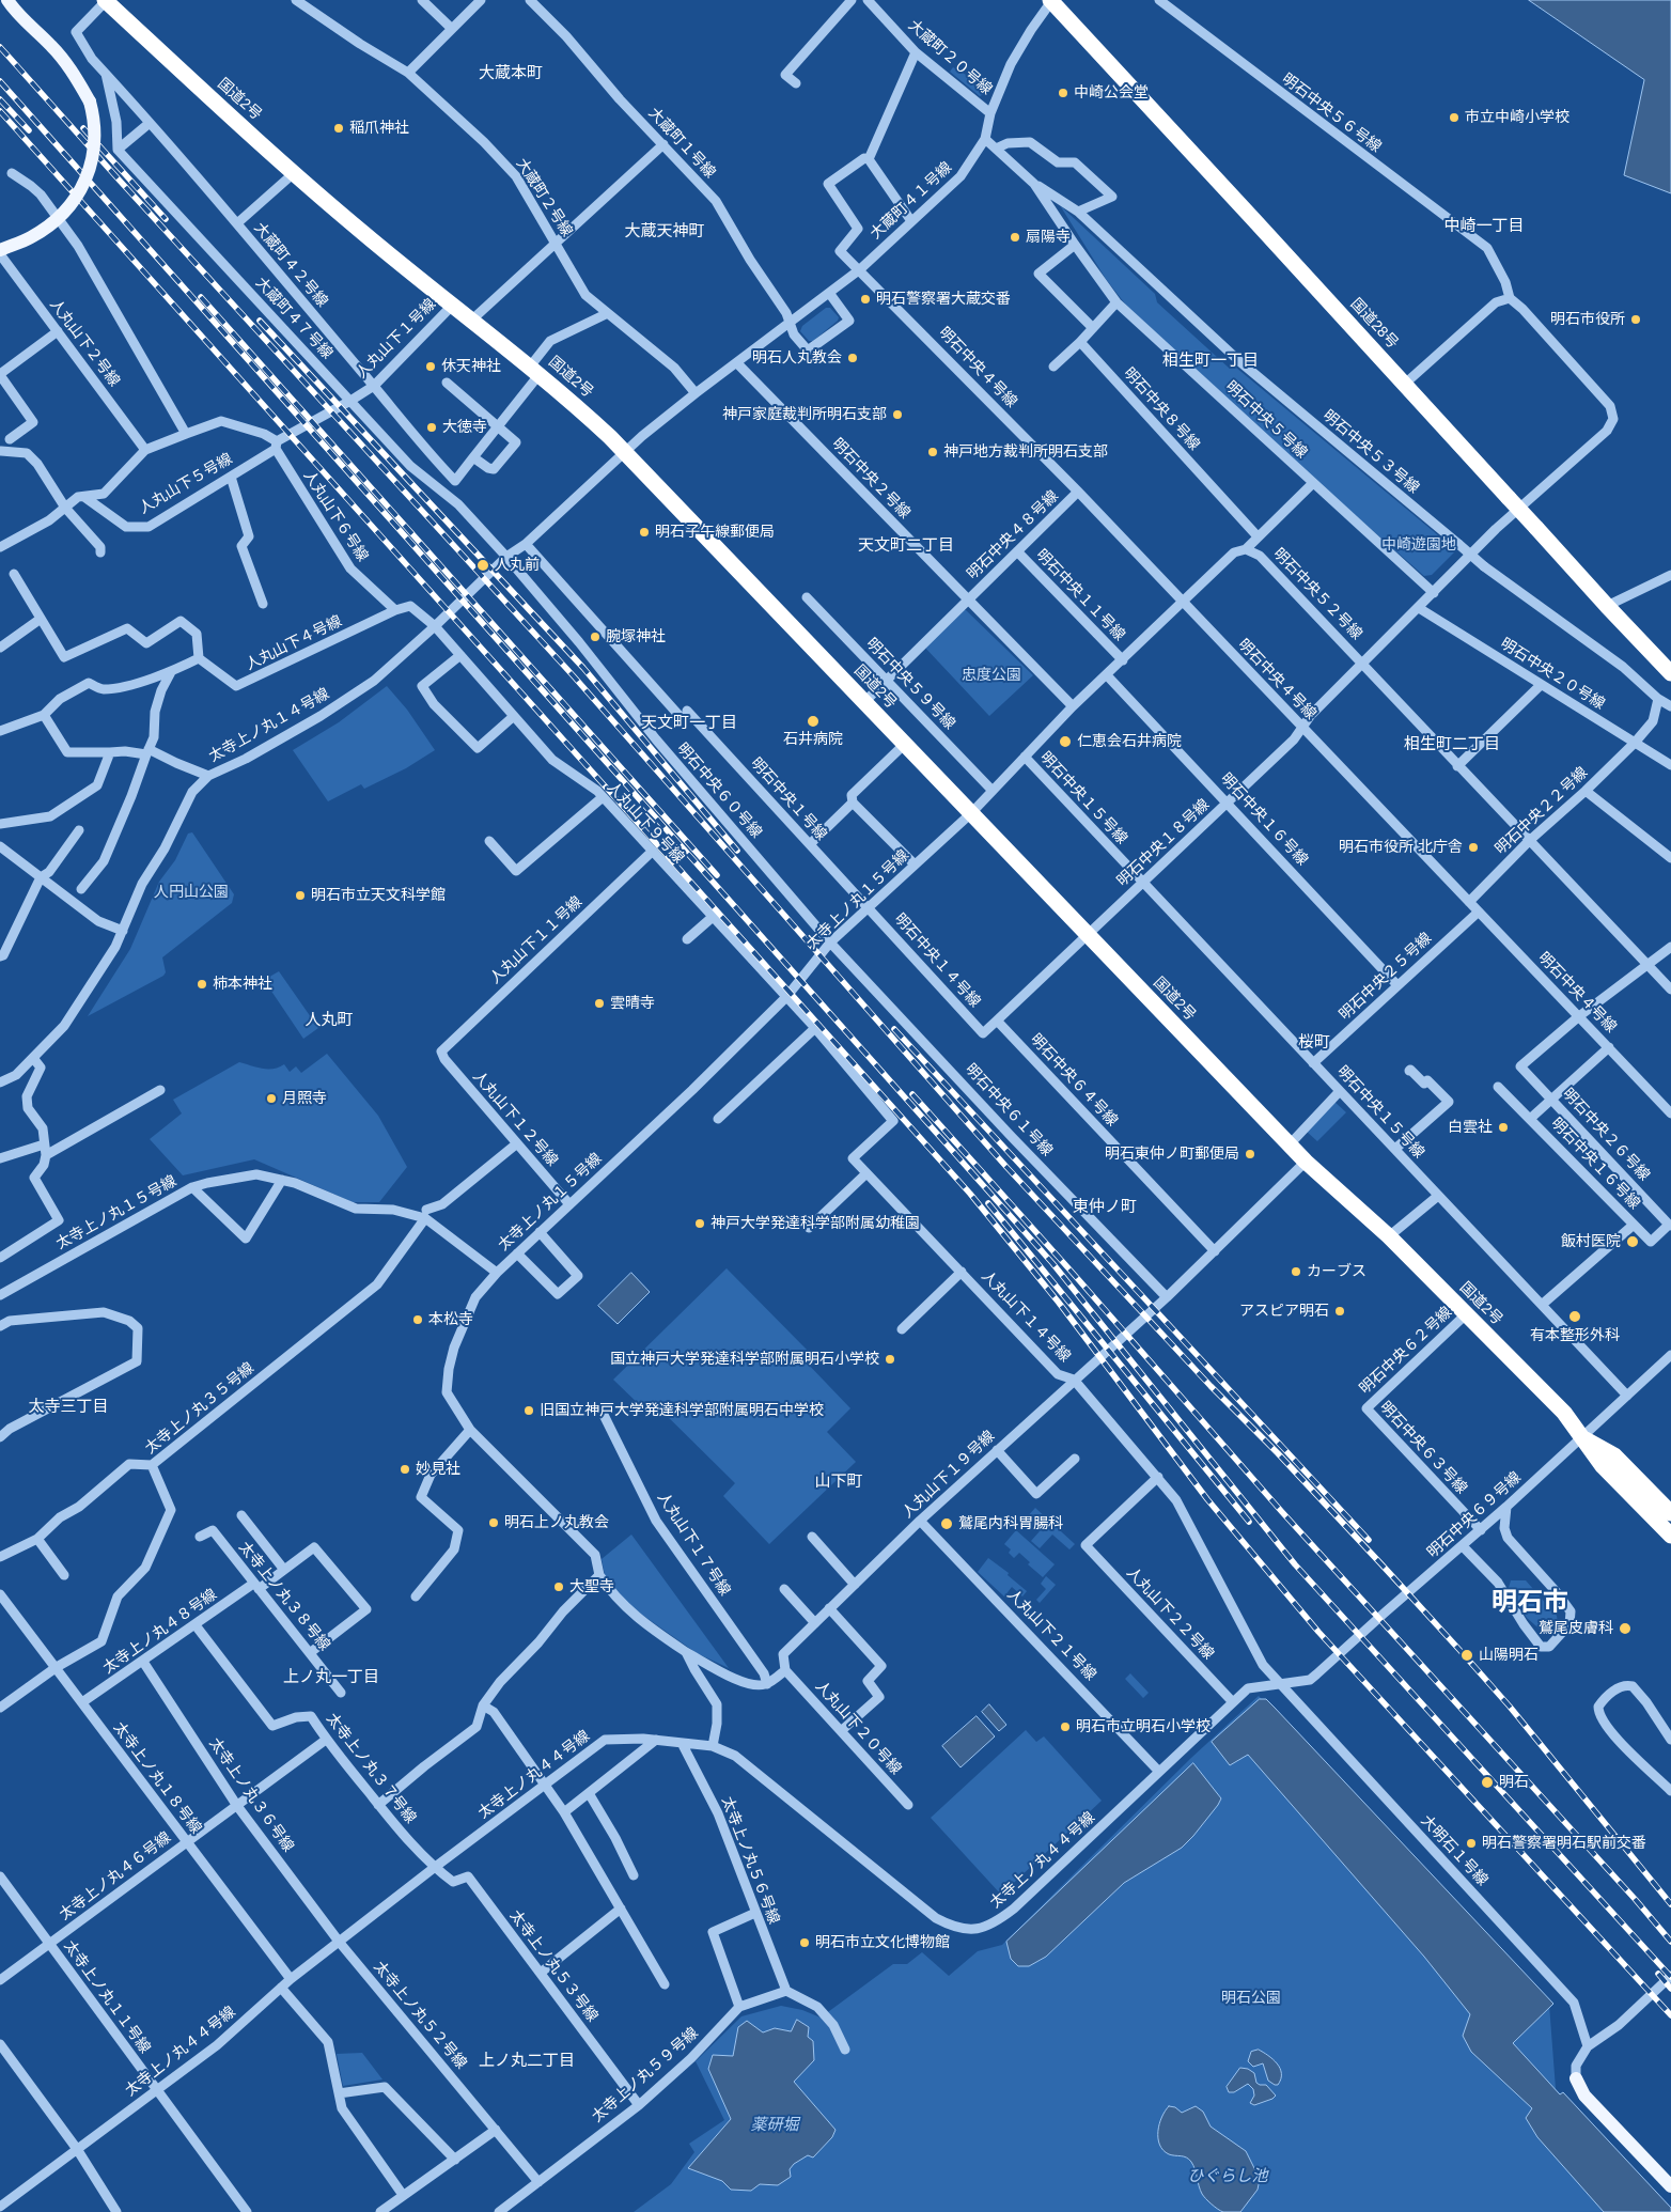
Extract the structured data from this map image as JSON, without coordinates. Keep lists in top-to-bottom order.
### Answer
{
  "streets": {
    "highway": ["国道2号", "国道28号"],
    "street": [
      "大蔵町２０号線",
      "明石中央５６号線",
      "大蔵町１号線",
      "大蔵町２号線",
      "大蔵町４１号線",
      "大蔵町４２号線",
      "大蔵町４７号線",
      "人丸山下１号線",
      "人丸山下２号線",
      "明石中央４号線",
      "明石中央８号線",
      "明石中央５号線",
      "明石中央５３号線",
      "明石中央２号線",
      "人丸山下５号線",
      "人丸山下６号線",
      "明石中央４８号線",
      "明石中央５２号線",
      "明石中央１１号線",
      "人丸山下４号線",
      "明石中央２０号線",
      "明石中央５９号線",
      "太寺上ノ丸１４号線",
      "明石中央６０号線",
      "明石中央１５号線",
      "明石中央１号線",
      "明石中央２２号線",
      "明石中央１６号線",
      "人丸山下９号線",
      "明石中央１８号線",
      "太寺上ノ丸１５号線",
      "人丸山下１１号線",
      "明石中央１４号線",
      "明石中央２５号線",
      "明石中央６４号線",
      "明石中央６１号線",
      "人丸山下１２号線",
      "明石中央２６号線",
      "人丸山下１４号線",
      "明石中央６２号線",
      "太寺上ノ丸３５号線",
      "明石中央６３号線",
      "人丸山下１９号線",
      "明石中央６９号線",
      "人丸山下１７号線",
      "太寺上ノ丸３８号線",
      "人丸山下２２号線",
      "太寺上ノ丸４８号線",
      "人丸山下２１号線",
      "人丸山下２０号線",
      "太寺上ノ丸３７号線",
      "太寺上ノ丸４４号線",
      "太寺上ノ丸１８号線",
      "太寺上ノ丸３６号線",
      "大明石１号線",
      "太寺上ノ丸５６号線",
      "太寺上ノ丸４６号線",
      "太寺上ノ丸５３号線",
      "太寺上ノ丸１１号線",
      "太寺上ノ丸５２号線",
      "太寺上ノ丸５９号線"
    ]
  },
  "crossings": [
    ["大蔵町２０号線", "大蔵町４１号線"],
    ["国道2号", "大蔵町４１号線"],
    ["国道2号", "大蔵町４２号線"],
    ["国道2号", "人丸山下１号線"],
    ["国道2号", "明石中央４８号線"],
    ["国道2号", "明石中央１８号線"],
    ["国道2号", "太寺上ノ丸１５号線"],
    ["国道2号", "明石中央６２号線"],
    ["国道2号", "人丸山下１９号線"],
    ["国道2号", "明石中央６９号線"],
    ["明石中央５６号線", "明石中央５２号線"],
    ["大蔵町１号線", "大蔵町４１号線"],
    ["大蔵町２号線", "大蔵町４１号線"],
    ["大蔵町４１号線", "国道28号"],
    ["大蔵町４１号線", "明石中央４号線"],
    ["大蔵町４１号線", "明石中央５号線"],
    ["大蔵町４１号線", "明石中央２号線"],
    ["大蔵町４１号線", "太寺上ノ丸１４号線"],
    ["大蔵町４１号線", "明石中央１号線"],
    ["大蔵町４２号線", "人丸山下１号線"],
    ["大蔵町４７号線", "人丸山下１号線"],
    ["大蔵町４７号線", "太寺上ノ丸１４号線"],
    ["大蔵町４７号線", "明石中央６０号線"],
    ["人丸山下１号線", "人丸山下５号線"],
    ["人丸山下１号線", "人丸山下６号線"],
    ["明石中央４号線", "明石中央４８号線"],
    ["明石中央４号線", "明石中央２２号線"],
    ["明石中央４号線", "明石中央１８号線"],
    ["明石中央４号線", "明石中央２５号線"],
    ["明石中央４号線", "明石中央２６号線"],
    ["明石中央５号線", "明石中央５３号線"],
    ["明石中央５号線", "明石中央５２号線"],
    ["明石中央２号線", "明石中央４８号線"],
    ["人丸山下５号線", "人丸山下６号線"],
    ["人丸山下６号線", "人丸山下４号線"],
    ["明石中央４８号線", "明石中央１１号線"],
    ["明石中央４８号線", "明石中央５９号線"],
    ["明石中央５２号線", "明石中央２０号線"],
    ["明石中央５２号線", "明石中央１８号線"],
    ["明石中央２０号線", "明石中央２２号線"],
    ["太寺上ノ丸１４号線", "明石中央６０号線"],
    ["太寺上ノ丸１４号線", "明石中央１号線"],
    ["太寺上ノ丸１４号線", "人丸山下９号線"],
    ["明石中央６０号線", "太寺上ノ丸１５号線"],
    ["明石中央６０号線", "明石中央６１号線"],
    ["明石中央１５号線", "明石中央１８号線"],
    ["明石中央１５号線", "明石中央２５号線"],
    ["明石中央１５号線", "明石中央６９号線"],
    ["明石中央１号線", "太寺上ノ丸１５号線"],
    ["明石中央１号線", "明石中央１４号線"],
    ["明石中央１６号線", "明石中央１８号線"],
    ["明石中央１６号線", "明石中央２５号線"],
    ["明石中央１６号線", "明石中央２６号線"],
    ["人丸山下９号線", "太寺上ノ丸１５号線"],
    ["人丸山下９号線", "人丸山下１１号線"],
    ["人丸山下９号線", "人丸山下１４号線"],
    ["太寺上ノ丸１５号線", "明石中央１４号線"],
    ["太寺上ノ丸１５号線", "明石中央６１号線"],
    ["太寺上ノ丸１５号線", "人丸山下１２号線"],
    ["太寺上ノ丸１５号線", "人丸山下１４号線"],
    ["太寺上ノ丸１５号線", "太寺上ノ丸３５号線"],
    ["人丸山下１１号線", "人丸山下１２号線"],
    ["明石中央１４号線", "明石中央６４号線"],
    ["明石中央６４号線", "人丸山下１９号線"],
    ["明石中央６１号線", "人丸山下１９号線"],
    ["人丸山下１４号線", "人丸山下１９号線"],
    ["人丸山下１４号線", "明石中央６９号線"],
    ["人丸山下１４号線", "人丸山下２２号線"],
    ["人丸山下１４号線", "太寺上ノ丸４４号線"],
    ["人丸山下１４号線", "大明石１号線"],
    ["明石中央６２号線", "明石中央６３号線"],
    ["太寺上ノ丸３５号線", "太寺上ノ丸１８号線"],
    ["明石中央６３号線", "明石中央６９号線"],
    ["人丸山下１９号線", "人丸山下２１号線"],
    ["人丸山下１９号線", "人丸山下２０号線"],
    ["明石中央６９号線", "太寺上ノ丸４４号線"],
    ["明石中央６９号線", "大明石１号線"],
    ["太寺上ノ丸３８号線", "太寺上ノ丸４８号線"],
    ["人丸山下２２号線", "太寺上ノ丸４４号線"],
    ["太寺上ノ丸４８号線", "太寺上ノ丸３７号線"],
    ["太寺上ノ丸４８号線", "太寺上ノ丸１８号線"],
    ["太寺上ノ丸４８号線", "太寺上ノ丸３６号線"],
    ["人丸山下２１号線", "太寺上ノ丸４４号線"],
    ["太寺上ノ丸３７号線", "太寺上ノ丸４４号線"],
    ["太寺上ノ丸３７号線", "太寺上ノ丸４６号線"],
    ["太寺上ノ丸３７号線", "太寺上ノ丸５３号線"],
    ["太寺上ノ丸４４号線", "太寺上ノ丸１８号線"],
    ["太寺上ノ丸４４号線", "太寺上ノ丸３６号線"],
    ["太寺上ノ丸４４号線", "大明石１号線"],
    ["太寺上ノ丸４４号線", "太寺上ノ丸５６号線"],
    ["太寺上ノ丸４４号線", "太寺上ノ丸５３号線"],
    ["太寺上ノ丸４４号線", "太寺上ノ丸１１号線"],
    ["太寺上ノ丸４４号線", "太寺上ノ丸５２号線"],
    ["太寺上ノ丸１８号線", "太寺上ノ丸４６号線"],
    ["太寺上ノ丸３６号線", "太寺上ノ丸４６号線"],
    ["太寺上ノ丸３６号線", "太寺上ノ丸５２号線"],
    ["太寺上ノ丸５６号線", "太寺上ノ丸５９号線"],
    ["太寺上ノ丸４６号線", "太寺上ノ丸１１号線"],
    ["太寺上ノ丸５３号線", "太寺上ノ丸５９号線"],
    ["太寺上ノ丸５２号線", "太寺上ノ丸５９号線"]
  ],
  "districts": [
    "大蔵本町",
    "中崎一丁目",
    "大蔵天神町",
    "相生町一丁目",
    "天文町二丁目",
    "天文町一丁目",
    "相生町二丁目",
    "人丸町",
    "桜町",
    "東仲ノ町",
    "太寺三丁目",
    "山下町",
    "明石市",
    "上ノ丸一丁目",
    "上ノ丸二丁目"
  ],
  "water": ["薬研堀", "ひぐらし池"],
  "parks": [
    "中崎遊園地",
    "忠度公園",
    "人円山公園",
    "明石公園"
  ],
  "places": [
    "中崎公会堂",
    "市立中崎小学校",
    "稲爪神社",
    "扇陽寺",
    "明石警察署大蔵交番",
    "明石市役所",
    "明石人丸教会",
    "休天神社",
    "神戸家庭裁判所明石支部",
    "大徳寺",
    "神戸地方裁判所明石支部",
    "明石子午線郵便局",
    "人丸前",
    "腕塚神社",
    "石井病院",
    "仁恵会石井病院",
    "明石市役所 北庁舎",
    "明石市立天文科学館",
    "柿本神社",
    "雲晴寺",
    "月照寺",
    "白雲社",
    "明石東仲ノ町郵便局",
    "神戸大学発達科学部附属幼稚園",
    "飯村医院",
    "カーブス",
    "アスピア明石",
    "有本整形外科",
    "本松寺",
    "国立神戸大学発達科学部附属明石小学校",
    "旧国立神戸大学発達科学部附属明石中学校",
    "妙見社",
    "明石上ノ丸教会",
    "鷲尾内科胃腸科",
    "大聖寺",
    "鷲尾皮膚科",
    "山陽明石",
    "明石市立明石小学校",
    "明石",
    "明石警察署明石駅前交番",
    "明石市立文化博物館"
  ]
}
